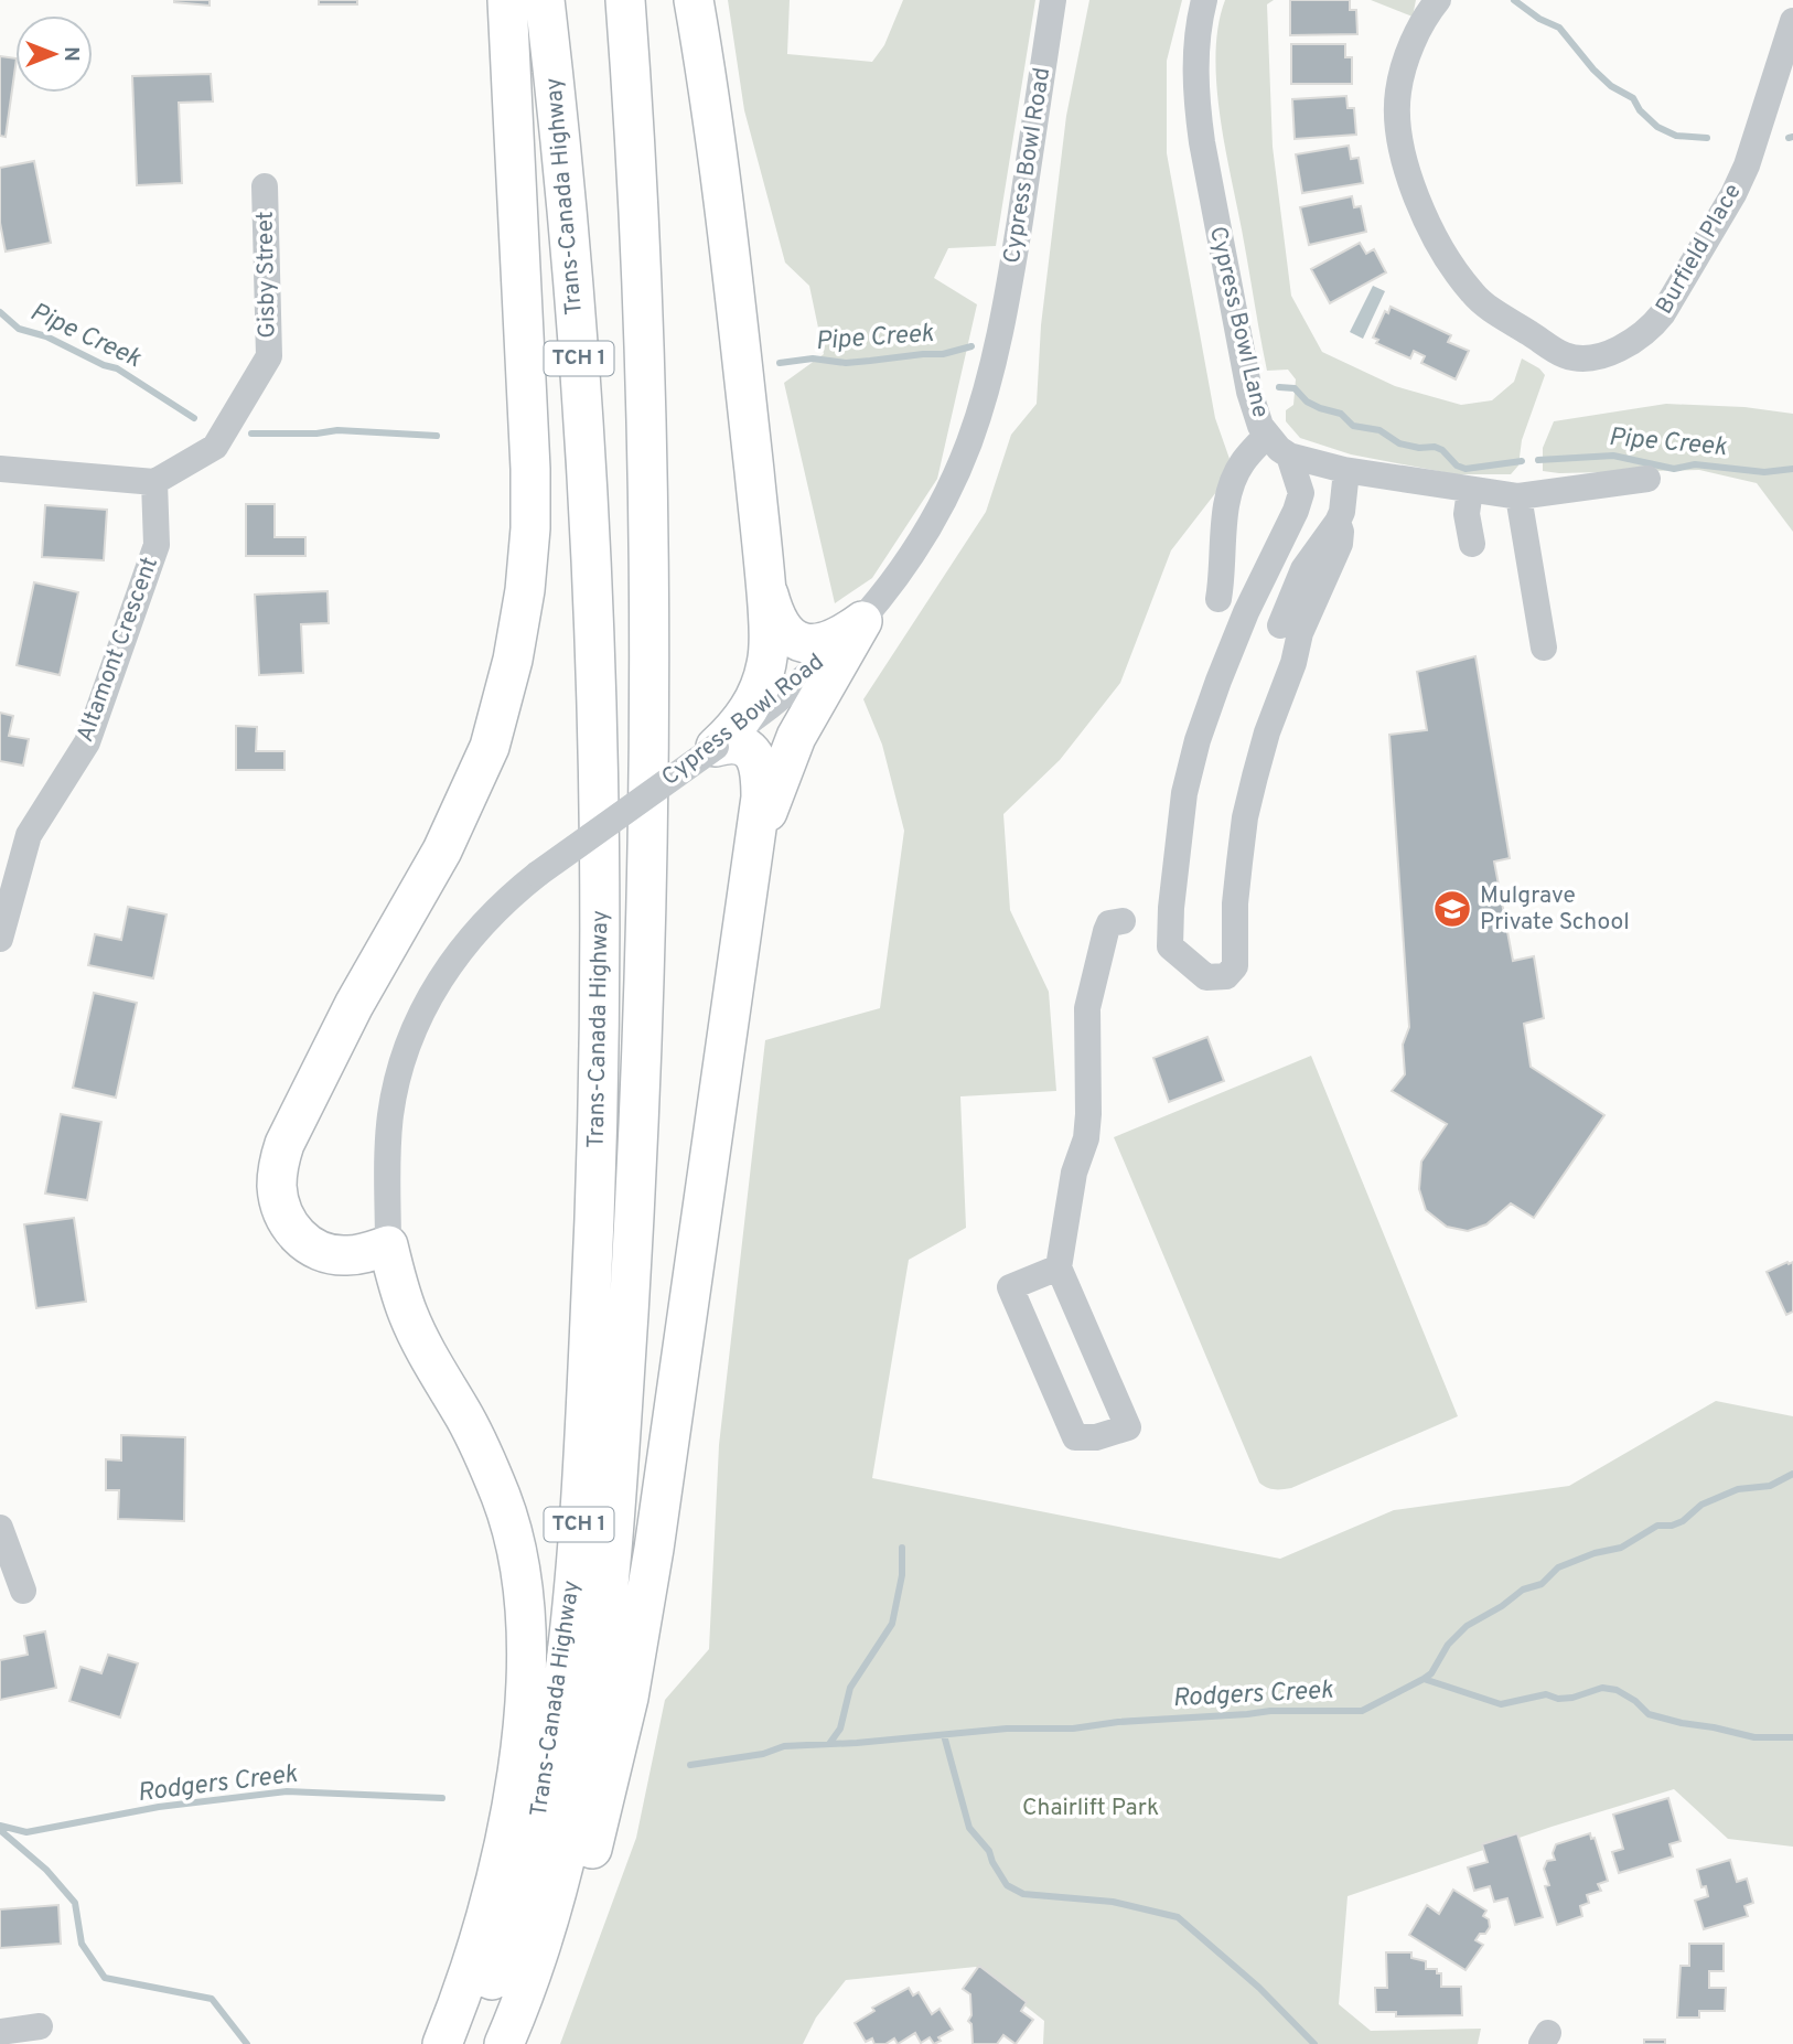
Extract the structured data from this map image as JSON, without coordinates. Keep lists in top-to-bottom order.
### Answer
{
  "streets": {
    "highway": ["Trans-Canada Highway", "TCH 1"],
    "street": [
      "Cypress Bowl Road",
      "Burfield Place",
      "Gisby Street",
      "Cypress Bowl Lane",
      "Altamont Crescent"
    ]
  },
  "crossings": [
    ["Gisby Street", "Altamont Crescent"]
  ],
  "water": ["Pipe Creek", "Rodgers Creek"],
  "parks": ["Chairlift Park"],
  "places": {
    "school or university": ["Mulgrave Private School"]
  },
  "north": "right"
}
